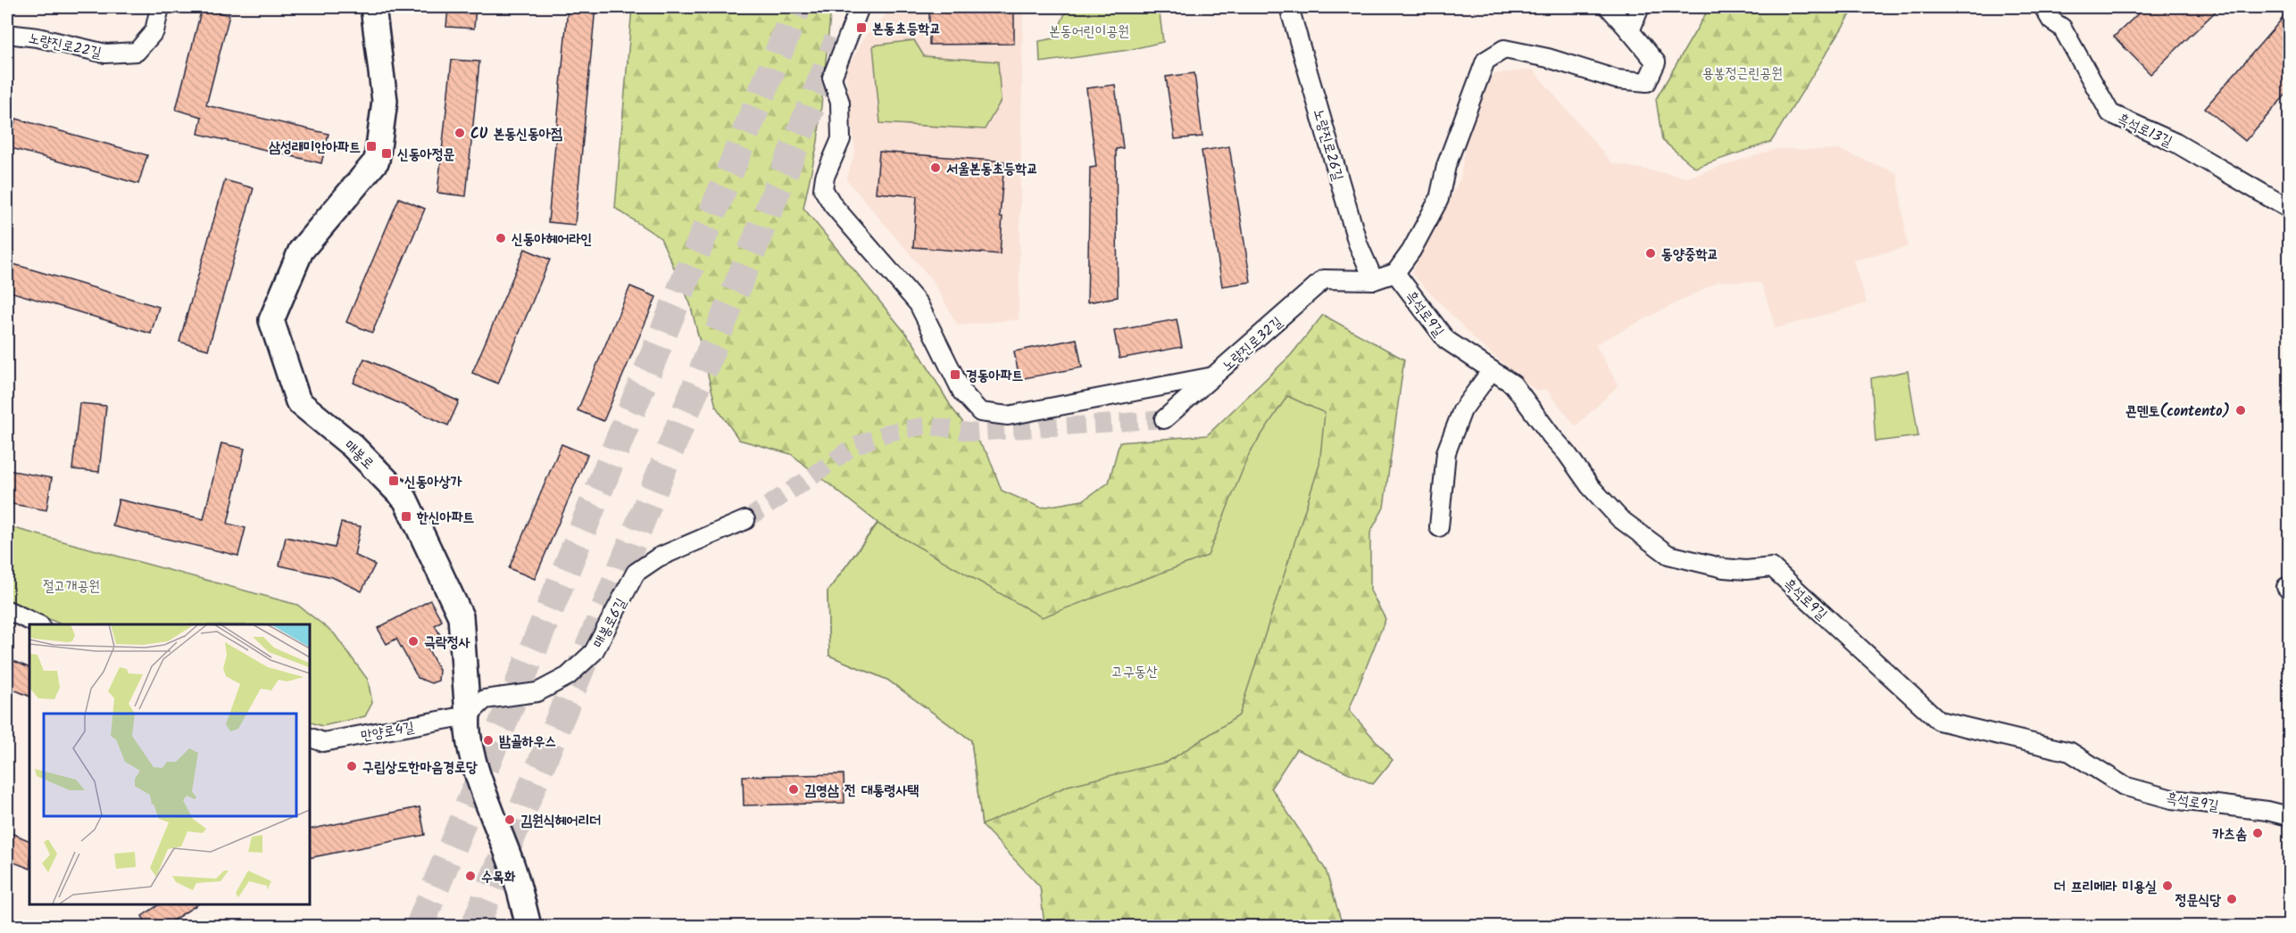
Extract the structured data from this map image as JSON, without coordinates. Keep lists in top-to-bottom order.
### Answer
{
  "streets": {
    "street": [
      "노량진로22길",
      "흑석로13길",
      "노량진로26길",
      "흑석로9길",
      "노량진로32길",
      "매봉로",
      "매봉로6길",
      "만양로4길"
    ]
  },
  "crossings": [
    ["노량진로26길", "노량진로32길"],
    ["흑석로9길", "노량진로32길"],
    ["매봉로", "매봉로6길"],
    ["매봉로", "만양로4길"],
    ["매봉로6길", "만양로4길"]
  ],
  "parks": [
    "본동어린이공원",
    "용봉정근린공원",
    "절고개공원",
    "고구동산"
  ],
  "places": {
    "transit": [
      "본동초등학교",
      "삼성래미안아파트",
      "신동아정문",
      "경동아파트",
      "신동아상가",
      "한신아파트"
    ],
    "other": [
      "CU 본동신동아점",
      "서울본동초등학교",
      "신동아헤어라인",
      "동양중학교",
      "콘덴토(contento)",
      "극락정사",
      "밤골하우스",
      "구립상도한마음경로당",
      "김영삼 전 대통령사택",
      "김원식헤어리더",
      "카츠솜",
      "수목화",
      "더 프리메라 미용실",
      "정문식당"
    ]
  }
}
